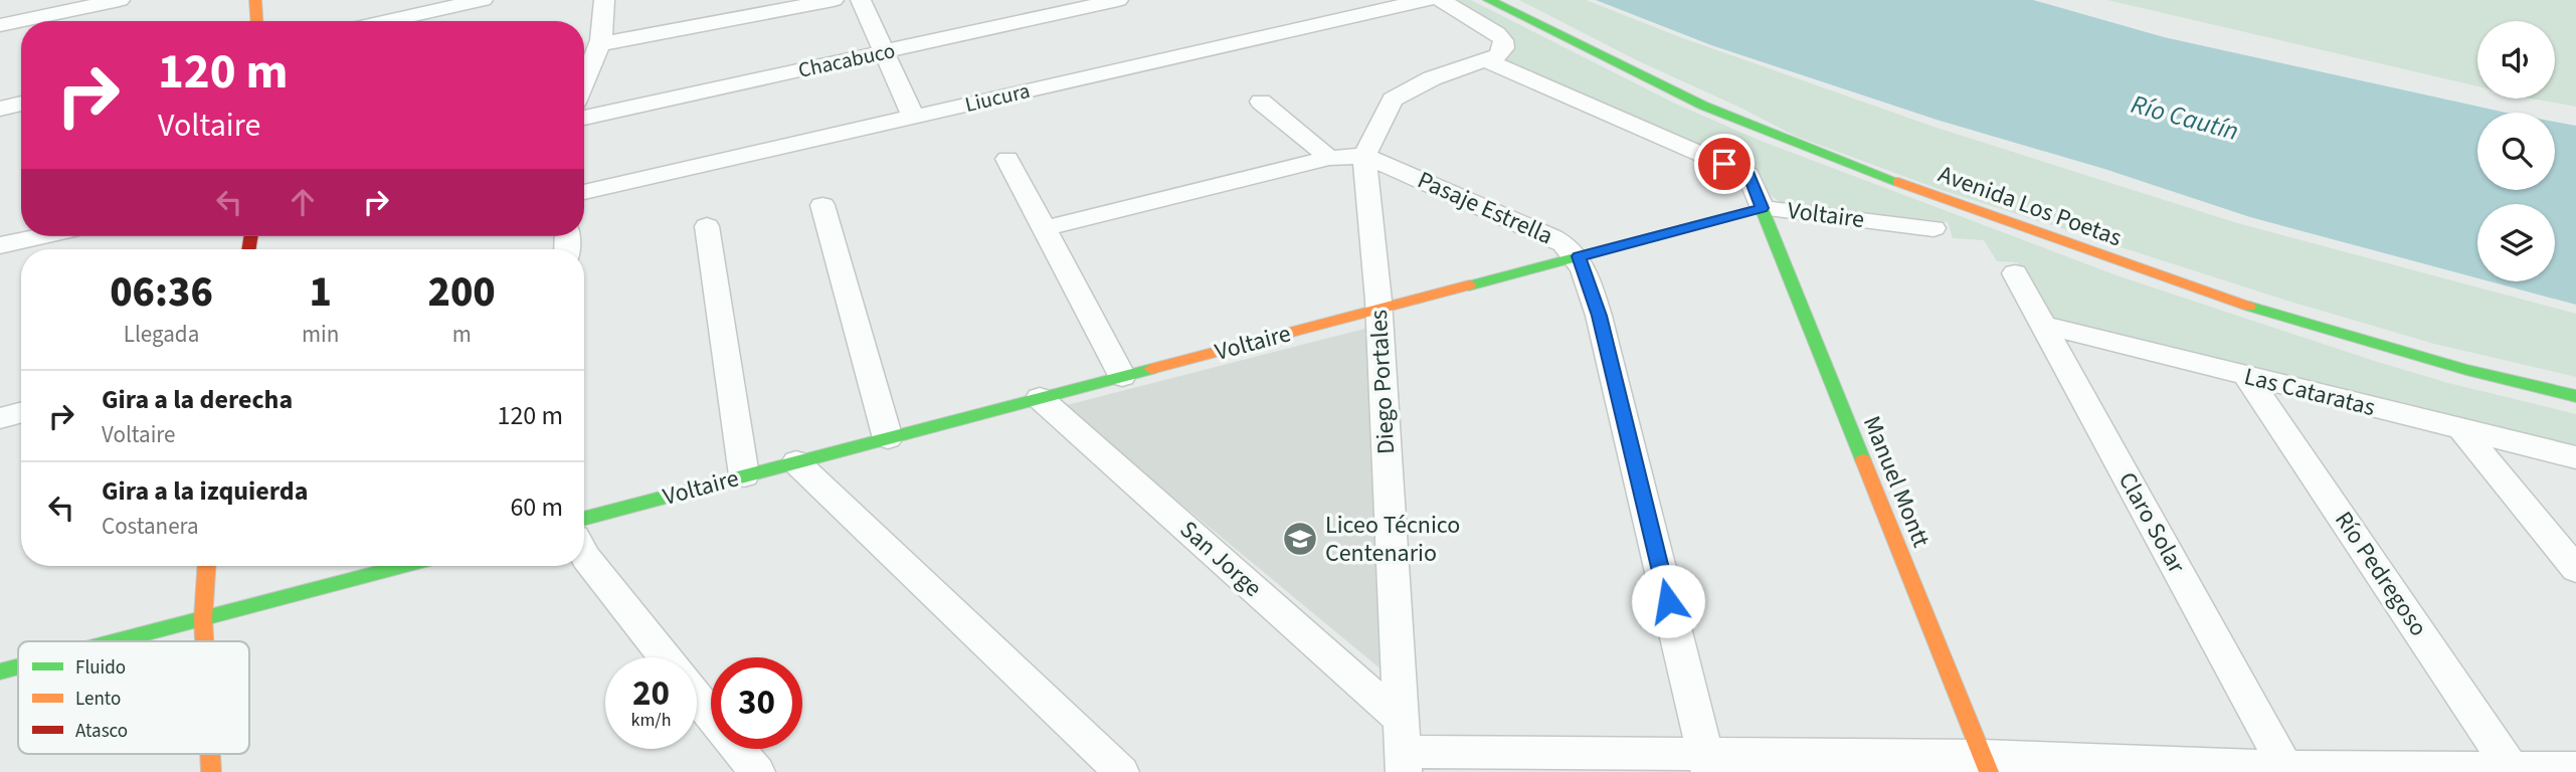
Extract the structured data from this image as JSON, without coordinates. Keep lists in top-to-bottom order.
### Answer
{
  "streets": {
    "street": [
      "Chacabuco",
      "Liucura",
      "Avenida Los Poetas",
      "Pasaje Estrella",
      "Voltaire",
      "Diego Portales",
      "Las Cataratas",
      "Manuel Montt",
      "Claro Solar",
      "San Jorge",
      "Río Pedregoso"
    ]
  },
  "crossings": [
    ["Pasaje Estrella", "Voltaire"],
    ["Pasaje Estrella", "Diego Portales"],
    ["Voltaire", "Diego Portales"],
    ["Voltaire", "Manuel Montt"],
    ["Voltaire", "San Jorge"],
    ["Diego Portales", "San Jorge"],
    ["Las Cataratas", "Claro Solar"],
    ["Las Cataratas", "Río Pedregoso"]
  ],
  "water": ["Río Cautín"],
  "places": {
    "school or university": ["Liceo Técnico Centenario"]
  },
  "legend": ["Fluido", "Lento", "Atasco"],
  "page": {
    "turn": ["120 m", "Voltaire"],
    "eta": [
      "06:36",
      "Llegada",
      "1",
      "min",
      "200",
      "m"
    ],
    "list": [
      {
        "name": "Gira a la derecha",
        "note": "Voltaire",
        "value": "120 m"
      },
      {
        "name": "Gira a la izquierda",
        "note": "Costanera",
        "value": "60 m"
      }
    ],
    "speed": "20 km/h",
    "limit": "30"
  }
}
